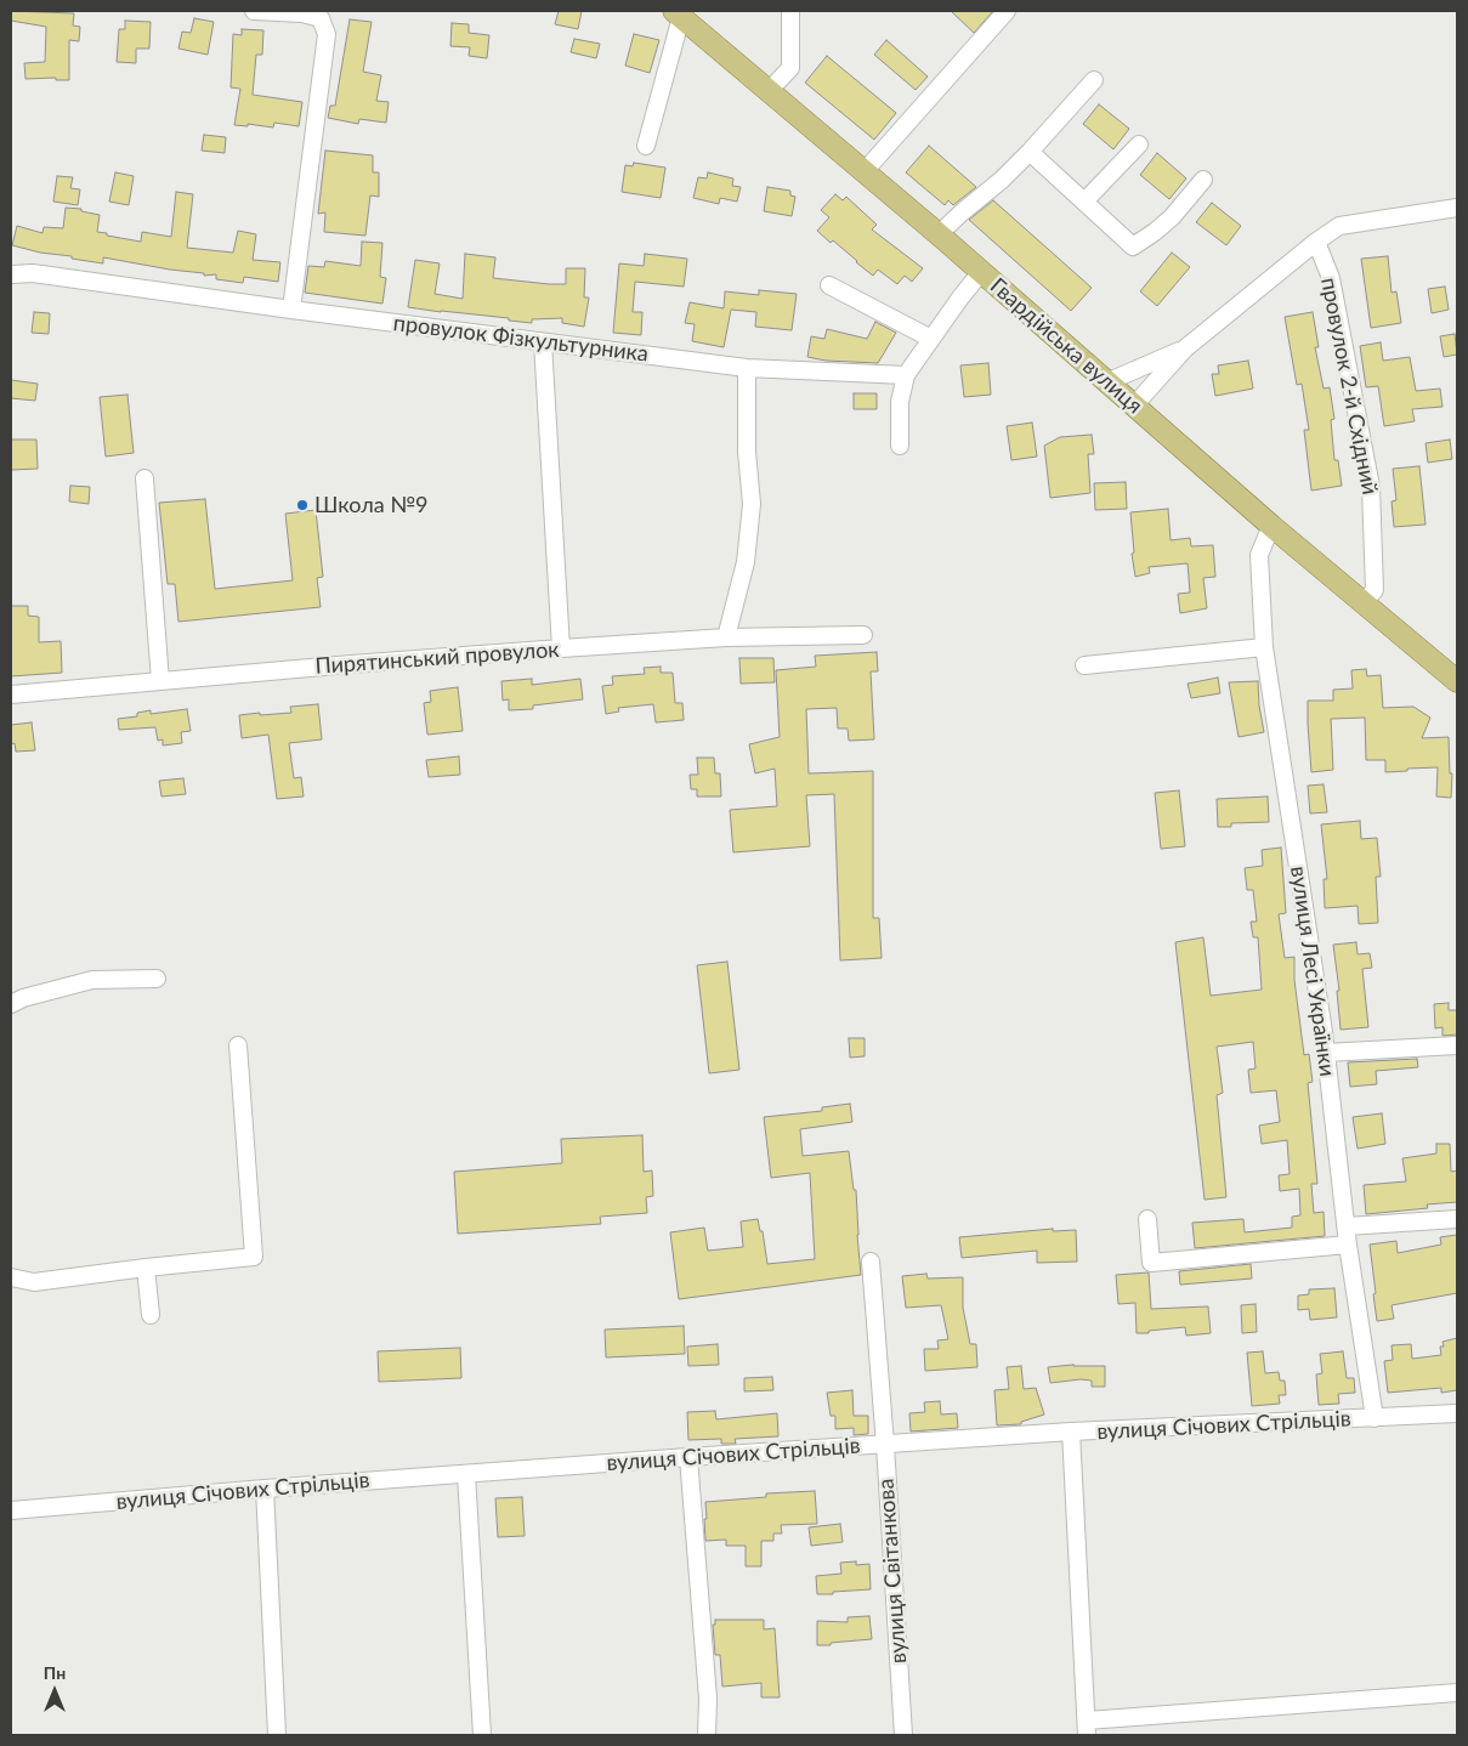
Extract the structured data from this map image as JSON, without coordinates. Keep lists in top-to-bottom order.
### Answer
{
  "streets": {
    "main road": ["Гвардійська вулиця"],
    "street": [
      "провулок Фізкультурника",
      "провулок 2-й Східний",
      "Пирятинський провулок",
      "вулиця Лесі Українки",
      "вулиця Січових Стрільців",
      "вулиця Світанкова"
    ]
  },
  "crossings": [
    ["Гвардійська вулиця", "провулок 2-й Східний"],
    ["Гвардійська вулиця", "вулиця Лесі Українки"],
    ["вулиця Лесі Українки", "вулиця Січових Стрільців"],
    ["вулиця Січових Стрільців", "вулиця Світанкова"]
  ],
  "places": ["Школа №9"],
  "north": "top"
}
